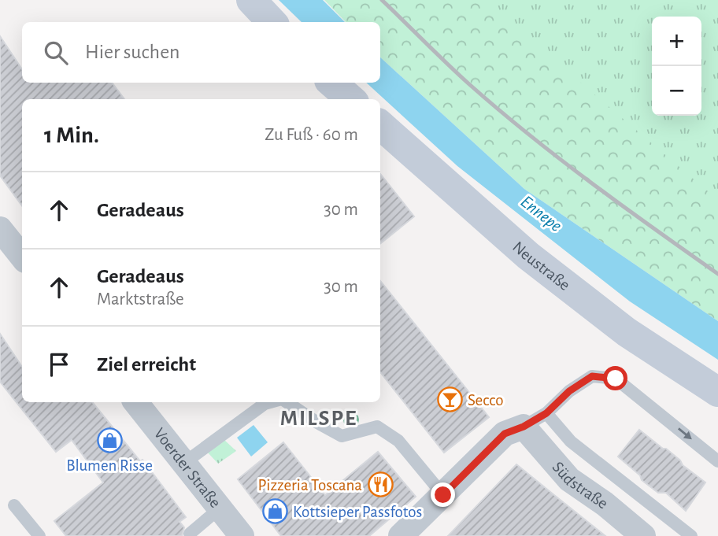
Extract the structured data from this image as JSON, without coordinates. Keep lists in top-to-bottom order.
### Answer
{
  "streets": {
    "main road": ["Neustraße"],
    "street": ["Voerder Straße", "Südstraße"]
  },
  "districts": ["MILSPE"],
  "water": ["Ennepe"],
  "places": {
    "bar": ["Secco"],
    "shop": ["Blumen Risse", "Kottsieper Passfotos"],
    "restaurant": ["Pizzeria Toscana"]
  },
  "page": {
    "map_buttons": ["+", "−"],
    "search": "Hier suchen",
    "heading": ["1 Min.", "Zu Fuß · 60 m"],
    "list": [
      ["Geradeaus", "30 m"],
      ["Geradeaus", "Marktstraße", "30 m"],
      "Ziel erreicht"
    ]
  }
}
